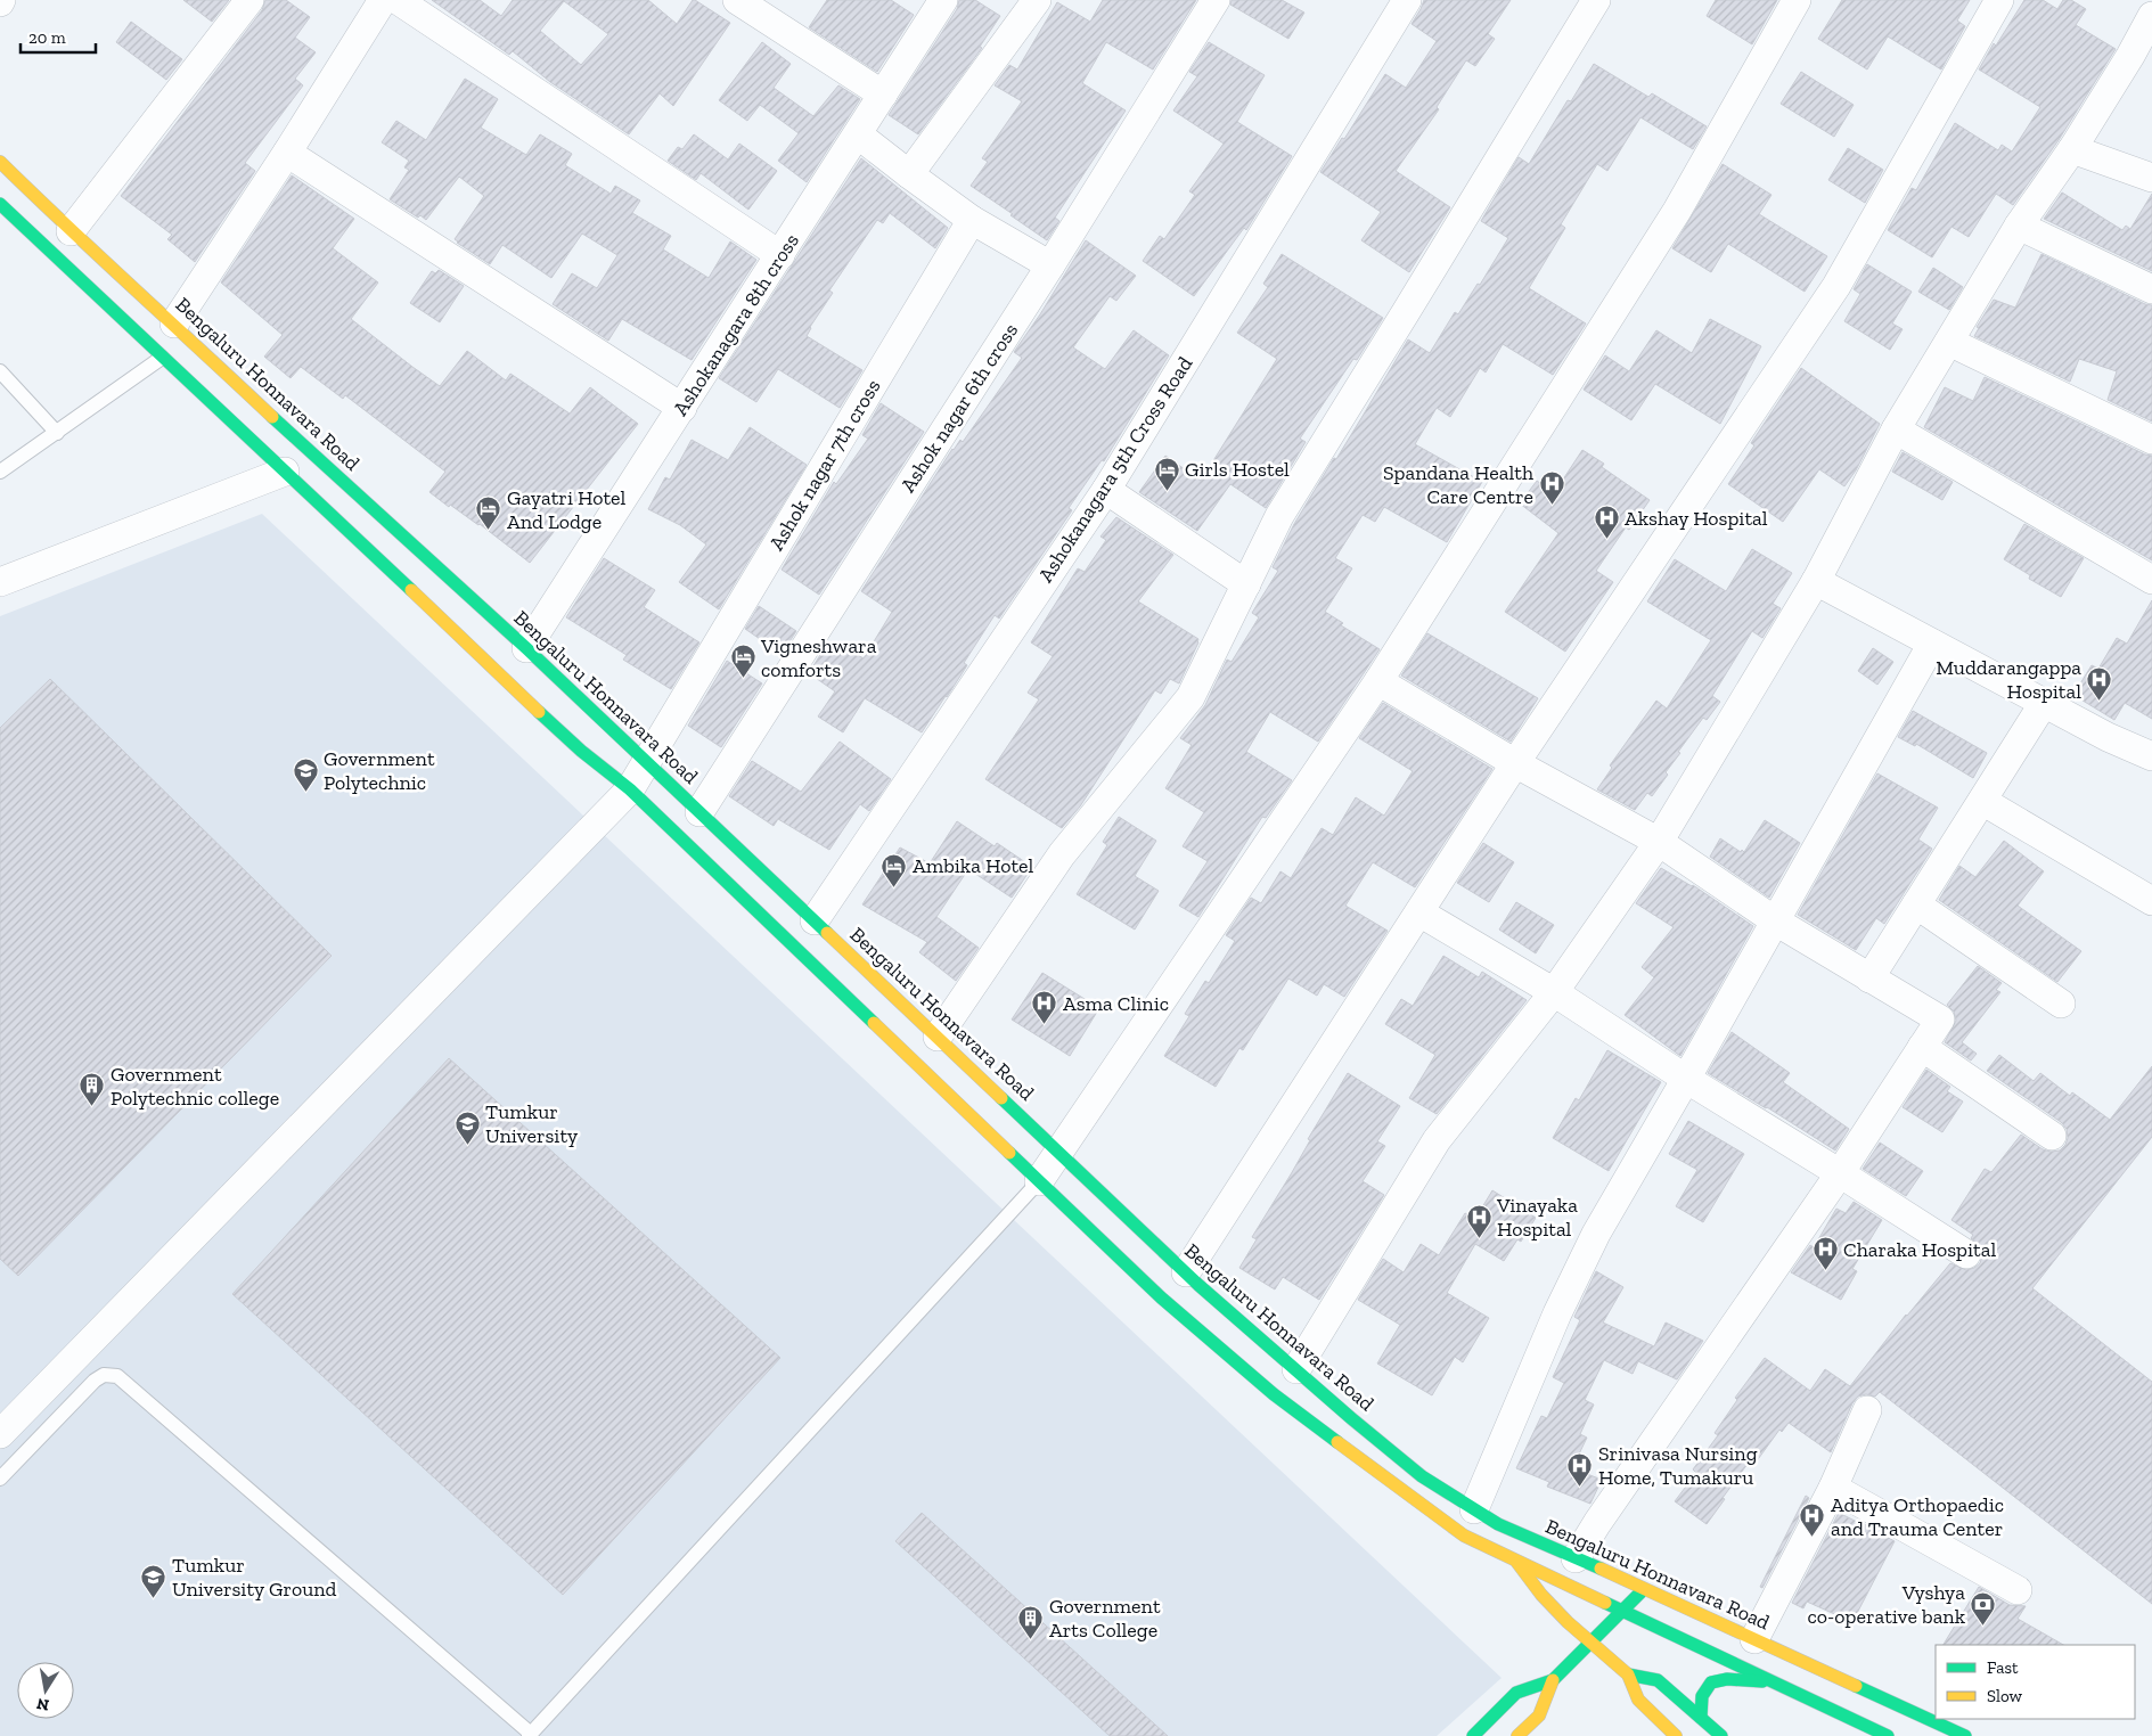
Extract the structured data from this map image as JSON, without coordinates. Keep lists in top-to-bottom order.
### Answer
{
  "streets": {
    "main road": ["Bengaluru Honnavara Road"],
    "street": [
      "Ashokanagara 8th cross",
      "Ashok nagar 6th cross",
      "Ashok nagar 7th cross",
      "Ashokanagara 5th Cross Road"
    ]
  },
  "crossings": [
    ["Ashokanagara 8th cross", "Bengaluru Honnavara Road"],
    ["Bengaluru Honnavara Road", "Ashok nagar 6th cross"],
    ["Bengaluru Honnavara Road", "Ashok nagar 7th cross"],
    ["Bengaluru Honnavara Road", "Ashokanagara 5th Cross Road"]
  ],
  "places": {
    "hotel": [
      "Girls Hostel",
      "Gayatri Hotel And Lodge",
      "Vigneshwara comforts",
      "Ambika Hotel"
    ],
    "hospital": [
      "Spandana Health Care Centre",
      "Akshay Hospital",
      "Muddarangappa Hospital",
      "Asma Clinic",
      "Vinayaka Hospital",
      "Charaka Hospital",
      "Srinivasa Nursing Home, Tumakuru",
      "Aditya Orthopaedic and Trauma Center"
    ],
    "school or university": ["Government Polytechnic", "Tumkur University", "Tumkur University Ground"],
    "building": ["Government Polytechnic college", "Government Arts College"],
    "bank": ["Vyshya co-operative bank"]
  },
  "legend": ["Fast", "Slow"],
  "scale_bar": "20 m",
  "north": "bottom"
}
